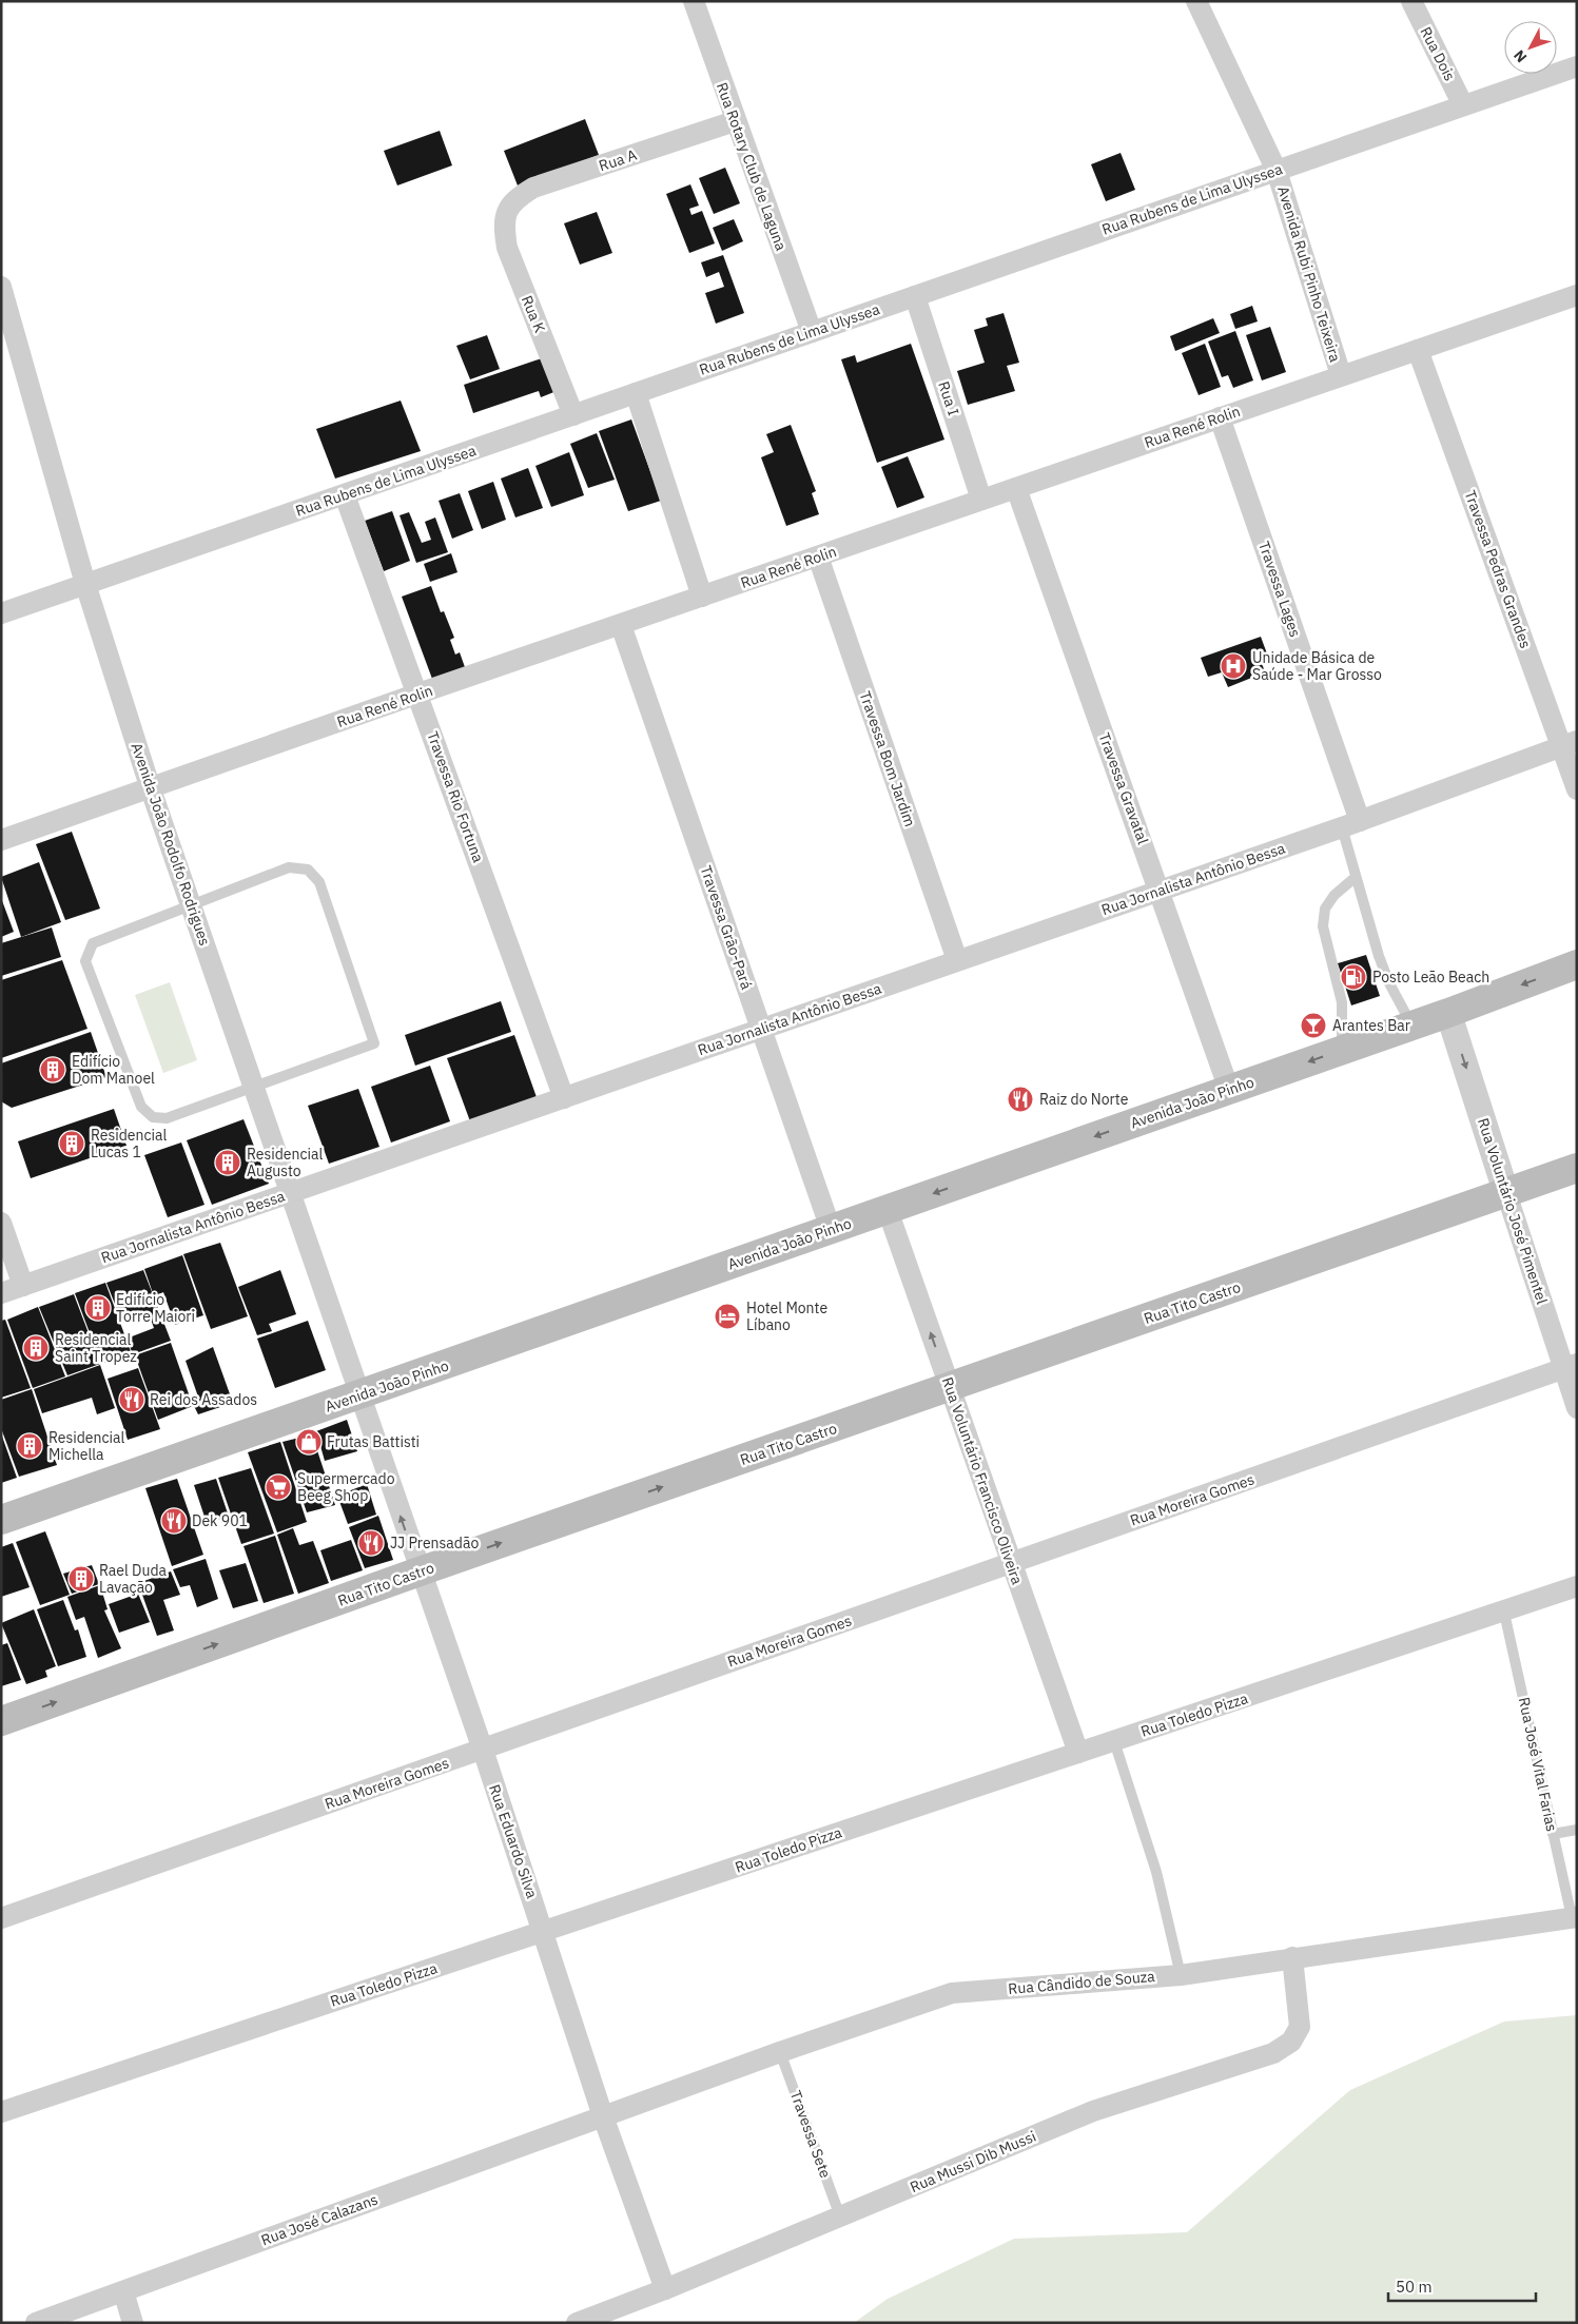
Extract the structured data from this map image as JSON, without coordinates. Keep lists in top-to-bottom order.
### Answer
{
  "streets": {
    "main road": ["Avenida João Pinho", "Rua Tito Castro"],
    "street": [
      "Rua Dois",
      "Rua A",
      "Rua Rotary Club de Laguna",
      "Rua Rubens de Lima Ulyssea",
      "Avenida Rubi Pinho Teixeira",
      "Rua K",
      "Rua I",
      "Rua René Rolin",
      "Travessa Pedras Grandes",
      "Travessa Lages",
      "Travessa Bom Jardim",
      "Travessa Gravatal",
      "Travessa Rio Fortuna",
      "Avenida João Rodolfo Rodrigues",
      "Rua Jornalista Antônio Bessa",
      "Travessa Grão-Pará",
      "Rua Voluntário José Pimentel",
      "Rua Voluntário Francisco Oliveira",
      "Rua Moreira Gomes",
      "Rua Toledo Pizza",
      "Rua Eduardo Silva",
      "Rua Cândido de Souza",
      "Rua Mussi Dib Mussi",
      "Rua José Calazans"
    ],
    "lane": ["Rua José Vital Farias", "Travessa Sete"]
  },
  "crossings": [
    ["Rua Dois", "Rua Rubens de Lima Ulyssea"],
    ["Rua A", "Rua Rotary Club de Laguna"],
    ["Rua A", "Rua K"],
    ["Rua Rotary Club de Laguna", "Rua Rubens de Lima Ulyssea"],
    ["Rua Rubens de Lima Ulyssea", "Avenida Rubi Pinho Teixeira"],
    ["Rua Rubens de Lima Ulyssea", "Rua K"],
    ["Rua Rubens de Lima Ulyssea", "Rua I"],
    ["Rua Rubens de Lima Ulyssea", "Travessa Rio Fortuna"],
    ["Rua Rubens de Lima Ulyssea", "Avenida João Rodolfo Rodrigues"],
    ["Avenida Rubi Pinho Teixeira", "Rua René Rolin"],
    ["Rua I", "Rua René Rolin"],
    ["Rua René Rolin", "Travessa Pedras Grandes"],
    ["Rua René Rolin", "Travessa Lages"],
    ["Rua René Rolin", "Travessa Bom Jardim"],
    ["Rua René Rolin", "Travessa Gravatal"],
    ["Rua René Rolin", "Travessa Rio Fortuna"],
    ["Rua René Rolin", "Avenida João Rodolfo Rodrigues"],
    ["Rua René Rolin", "Travessa Grão-Pará"],
    ["Travessa Pedras Grandes", "Rua Jornalista Antônio Bessa"],
    ["Travessa Lages", "Rua Jornalista Antônio Bessa"],
    ["Travessa Bom Jardim", "Rua Jornalista Antônio Bessa"],
    ["Travessa Gravatal", "Rua Jornalista Antônio Bessa"],
    ["Travessa Gravatal", "Avenida João Pinho"],
    ["Travessa Rio Fortuna", "Rua Jornalista Antônio Bessa"],
    ["Avenida João Rodolfo Rodrigues", "Rua Jornalista Antônio Bessa"],
    ["Avenida João Rodolfo Rodrigues", "Avenida João Pinho"],
    ["Avenida João Rodolfo Rodrigues", "Rua Eduardo Silva"],
    ["Rua Jornalista Antônio Bessa", "Travessa Grão-Pará"],
    ["Travessa Grão-Pará", "Avenida João Pinho"],
    ["Avenida João Pinho", "Rua Voluntário José Pimentel"],
    ["Avenida João Pinho", "Rua Voluntário Francisco Oliveira"],
    ["Avenida João Pinho", "Rua Eduardo Silva"],
    ["Rua Voluntário José Pimentel", "Rua Tito Castro"],
    ["Rua Voluntário José Pimentel", "Rua Moreira Gomes"],
    ["Rua Tito Castro", "Rua Voluntário Francisco Oliveira"],
    ["Rua Tito Castro", "Rua Eduardo Silva"],
    ["Rua Voluntário Francisco Oliveira", "Rua Moreira Gomes"],
    ["Rua Voluntário Francisco Oliveira", "Rua Toledo Pizza"],
    ["Rua Moreira Gomes", "Rua Eduardo Silva"],
    ["Rua Toledo Pizza", "Rua José Vital Farias"],
    ["Rua Toledo Pizza", "Rua Eduardo Silva"],
    ["Rua José Vital Farias", "Rua Cândido de Souza"],
    ["Rua Eduardo Silva", "Rua Cândido de Souza"],
    ["Rua Eduardo Silva", "Rua Mussi Dib Mussi"],
    ["Rua Eduardo Silva", "Rua José Calazans"],
    ["Rua Cândido de Souza", "Travessa Sete"],
    ["Rua Cândido de Souza", "Rua Mussi Dib Mussi"],
    ["Rua Cândido de Souza", "Rua José Calazans"],
    ["Travessa Sete", "Rua Mussi Dib Mussi"]
  ],
  "one_way": ["Avenida João Pinho", "Rua Voluntário José Pimentel", "Rua Tito Castro"],
  "places": {
    "hospital": ["Unidade Básica de Saúde - Mar Grosso"],
    "fuel station": ["Posto Leão Beach"],
    "bar": ["Arantes Bar"],
    "building": [
      "Edifício Dom Manoel",
      "Residencial Lucas 1",
      "Residencial Augusto",
      "Edifício Torre Maiori",
      "Residencial Saint Tropez",
      "Residencial Michella",
      "Rael Duda Lavação"
    ],
    "restaurant": [
      "Raiz do Norte",
      "Rei dos Assados",
      "Dek 901",
      "JJ Prensadão"
    ],
    "hotel": ["Hotel Monte Líbano"],
    "shop": ["Frutas Battisti"],
    "supermarket": ["Supermercado Beeg Shop"]
  },
  "scale_bar": "50 m",
  "north": "bottom left"
}
